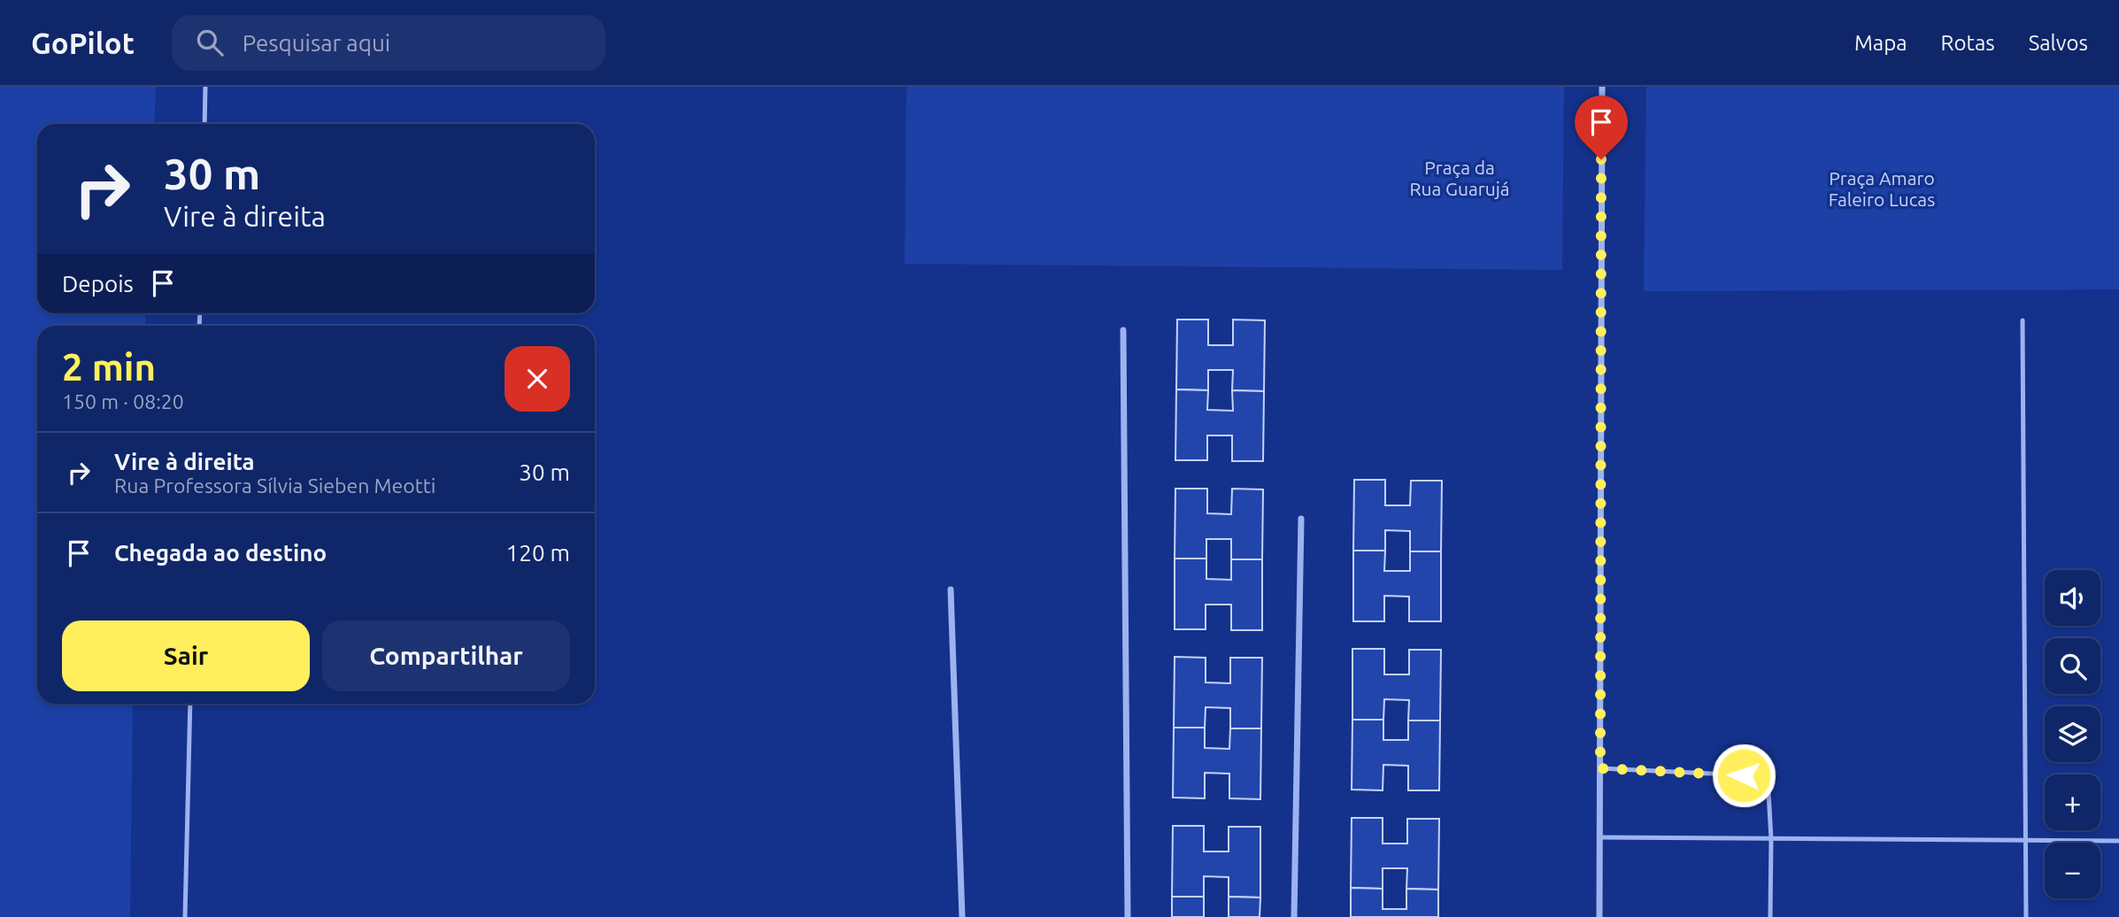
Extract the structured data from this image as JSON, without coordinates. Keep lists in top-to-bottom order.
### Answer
{
  "parks": ["Praça da Rua Guarujá", "Praça Amaro Faleiro Lucas"],
  "page": {
    "header": "GoPilot",
    "search": "Pesquisar aqui",
    "nav": ["Mapa", "Rotas", "Salvos"],
    "turn": ["30 m", "Vire à direita"],
    "then": "Depois",
    "heading": ["2 min", "150 m · 08:20"],
    "list": [
      {
        "name": "Vire à direita",
        "note": "Rua Professora Sílvia Sieben Meotti",
        "value": "30 m"
      },
      {
        "name": "Chegada ao destino",
        "value": "120 m"
      }
    ],
    "map_buttons": ["+", "−"],
    "buttons": ["Sair", "Compartilhar"]
  }
}
